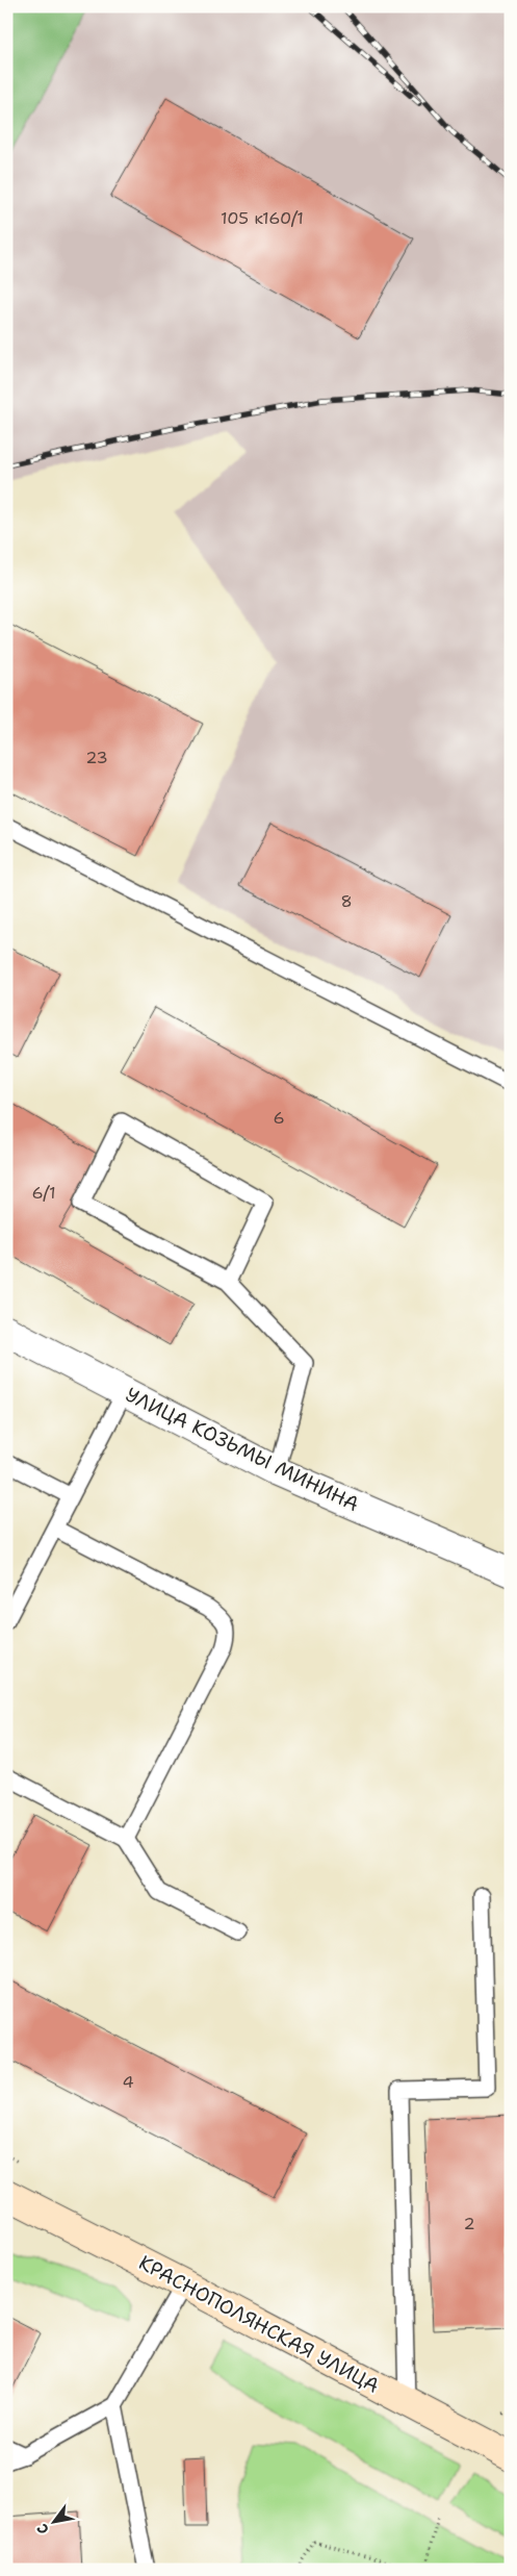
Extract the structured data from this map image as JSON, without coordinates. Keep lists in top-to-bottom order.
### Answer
{
  "streets": {
    "main road": ["КРАСНОПОЛЯНСКАЯ УЛИЦА"],
    "street": ["УЛИЦА КОЗЬМЫ МИНИНА"]
  },
  "house_numbers": [
    "105 к160/1",
    "23",
    "8",
    "6",
    "6/1",
    "4",
    "2"
  ],
  "north": "bottom left"
}
